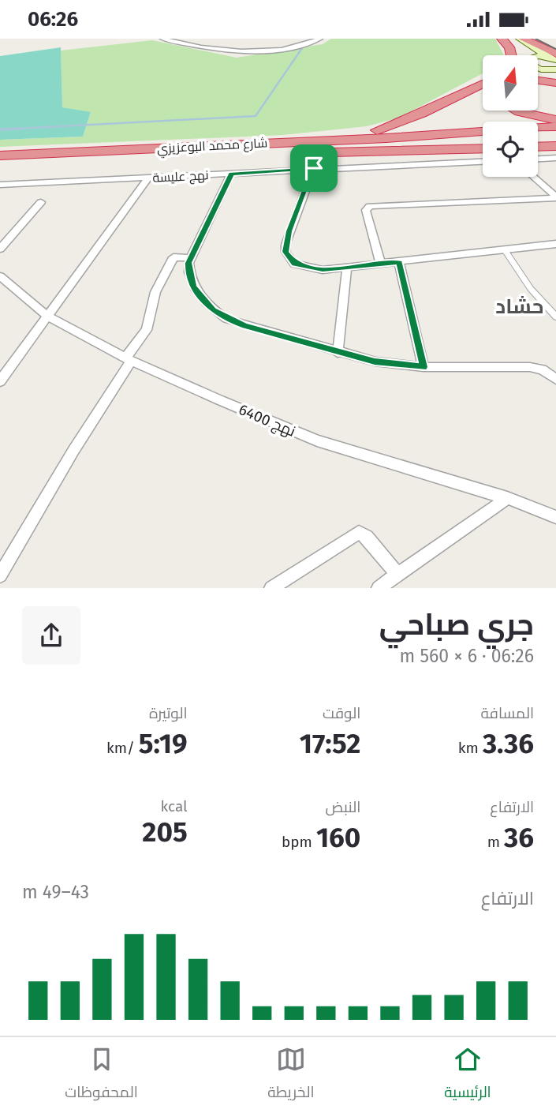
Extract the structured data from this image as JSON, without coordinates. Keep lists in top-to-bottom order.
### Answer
{
  "streets": {
    "highway": ["شارع محمد البوعزيزي"],
    "street": ["نهج عليسة", "نهج 6400"]
  },
  "districts": ["حشاد"],
  "north": "top",
  "page": {
    "status": "06:26",
    "heading": ["جري صباحي", "06:26 · 6 × 560 m"],
    "stats": [
      ["المسافة", "3.36 km"],
      ["الوقت", "17:52"],
      ["الوتيرة", "5:19 /km"],
      ["الارتفاع", "36 m"],
      ["النبض", "160 bpm"],
      ["kcal", "205"]
    ],
    "chart": ["الارتفاع", "43–49 m"],
    "tabs": ["الرئيسية", "الخريطة", "المحفوظات"]
  }
}
